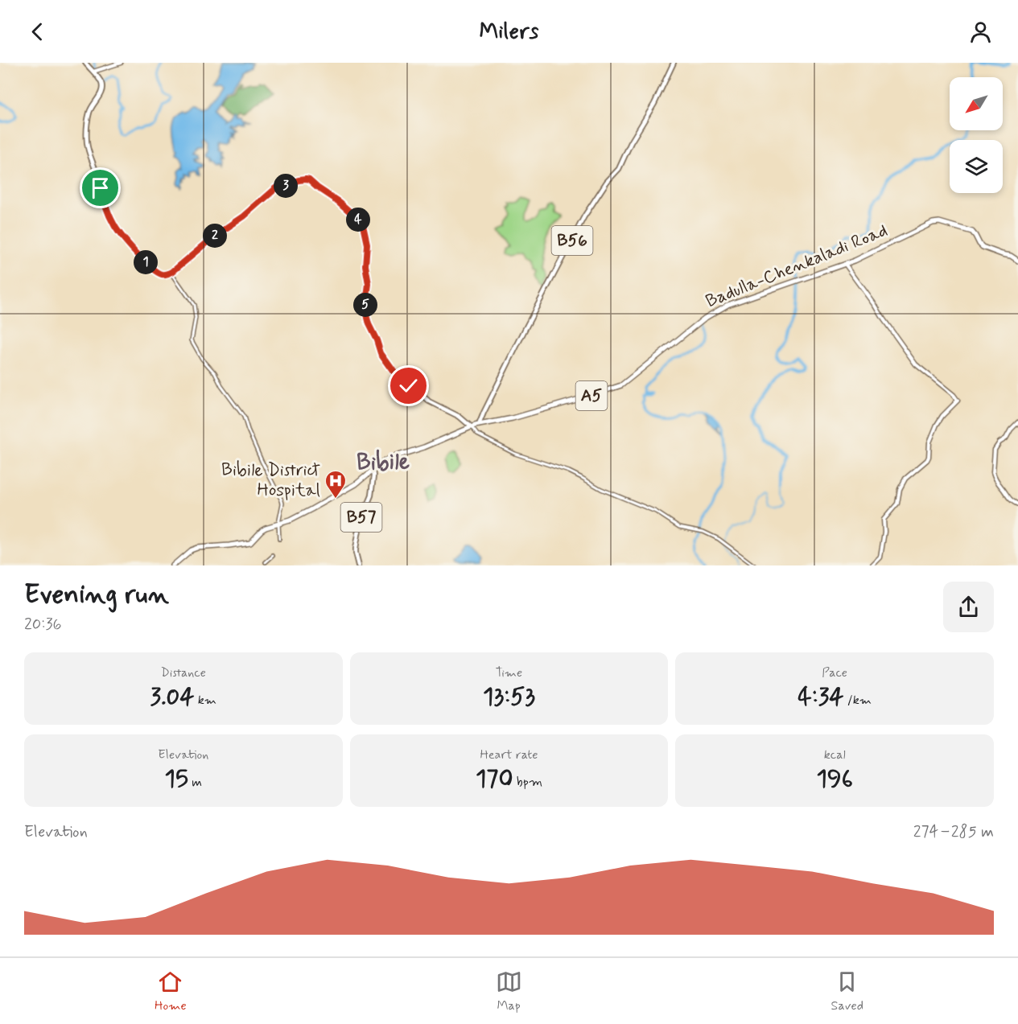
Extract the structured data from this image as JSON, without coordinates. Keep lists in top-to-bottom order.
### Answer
{
  "streets": {
    "highway": ["Badulla-Chenkaladi Road", "A5"],
    "main road": ["B56", "B57"]
  },
  "crossings": [
    ["B56", "Badulla-Chenkaladi Road"],
    ["Badulla-Chenkaladi Road", "B57"]
  ],
  "districts": ["Bibile"],
  "places": {
    "hospital": ["Bibile District Hospital"]
  },
  "north": "bottom left",
  "page": {
    "header": "Milers",
    "pins": [
      "3",
      "4",
      "2",
      "1",
      "5"
    ],
    "heading": ["Evening run", "20:36"],
    "stats": [
      ["Distance", "3.04 km"],
      ["Time", "13:53"],
      ["Pace", "4:34 /km"],
      ["Elevation", "15 m"],
      ["Heart rate", "170 bpm"],
      ["kcal", "196"]
    ],
    "chart": ["Elevation", "274–285 m"],
    "tabs": ["Home", "Map", "Saved"]
  }
}
